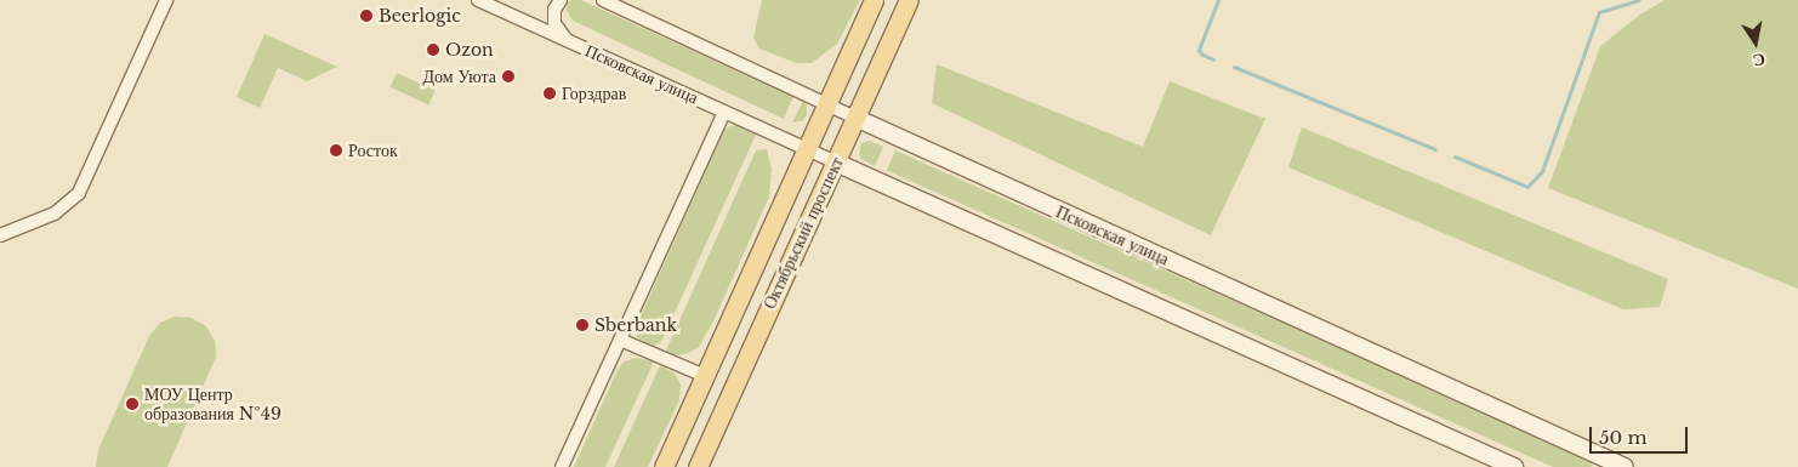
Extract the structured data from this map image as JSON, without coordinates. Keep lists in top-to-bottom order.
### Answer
{
  "streets": {
    "main road": ["Псковская улица", "Октябрьский проспект"]
  },
  "crossings": [
    ["Псковская улица", "Октябрьский проспект"]
  ],
  "places": [
    "Beerlogic",
    "Ozon",
    "Дом Уюта",
    "Горздрав",
    "Росток",
    "Sberbank",
    "МОУ Центр образования №49"
  ],
  "scale_bar": "50 m",
  "north": "bottom"
}
